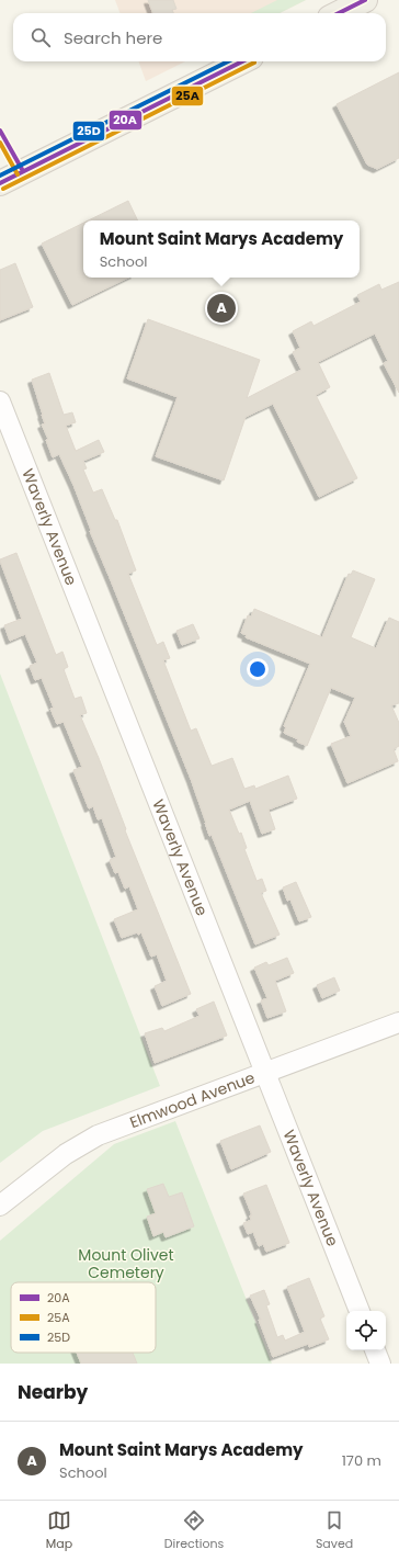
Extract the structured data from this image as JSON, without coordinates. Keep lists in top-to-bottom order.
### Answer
{
  "streets": {
    "street": ["Waverly Avenue", "Elmwood Avenue"]
  },
  "crossings": [
    ["Waverly Avenue", "Elmwood Avenue"]
  ],
  "parks": ["Mount Olivet Cemetery"],
  "lines": ["transit line 20A", "transit line 25D", "transit line 25A"],
  "legend": ["20A", "25A", "25D"],
  "page": {
    "search": "Search here",
    "popup": ["Mount Saint Marys Academy", "School"],
    "pins": "A",
    "heading": "Nearby",
    "list": [
      {
        "mark": "A",
        "name": "Mount Saint Marys Academy",
        "note": "School",
        "value": "170 m"
      }
    ],
    "nav": ["Map", "Directions", "Saved"]
  }
}
